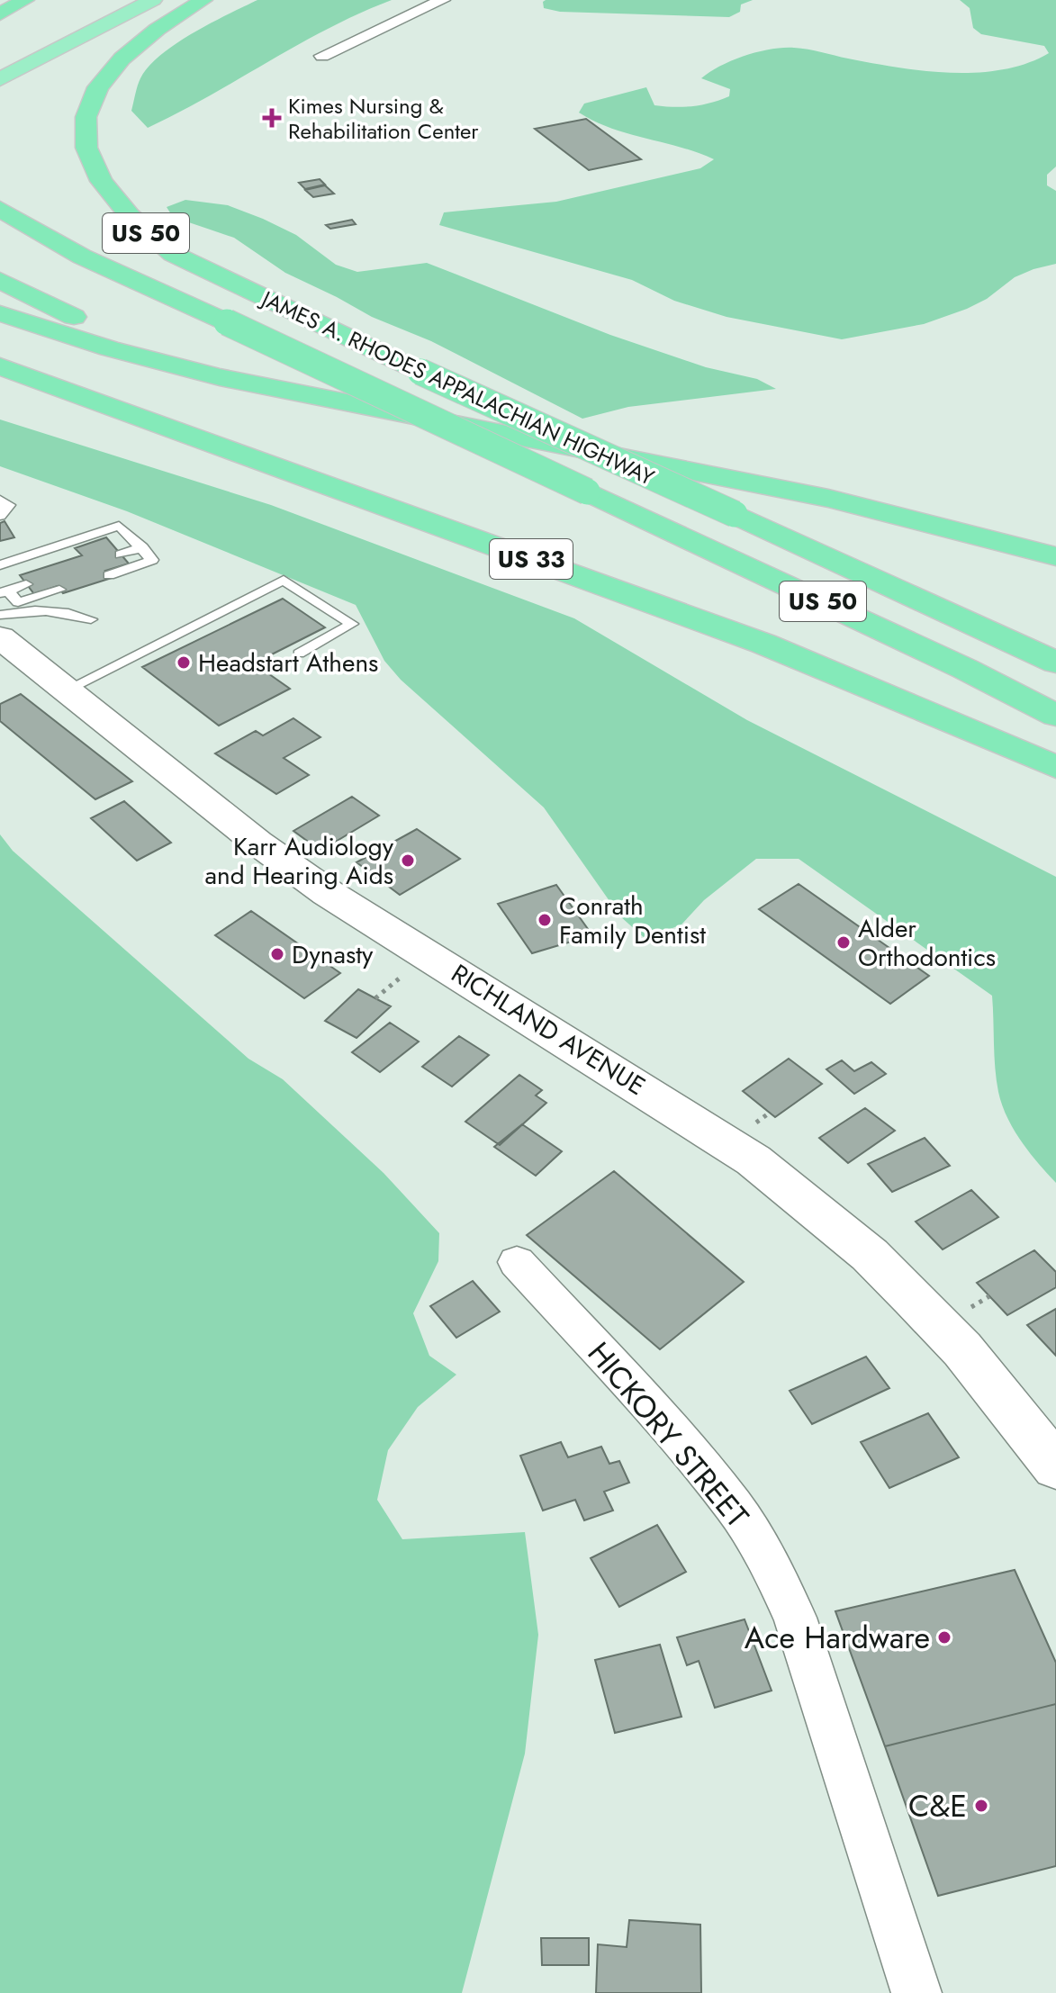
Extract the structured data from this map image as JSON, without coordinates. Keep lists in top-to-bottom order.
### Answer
{
  "streets": {
    "highway": ["US 50", "JAMES A. RHODES APPALACHIAN HIGHWAY", "US 33"],
    "main road": ["RICHLAND AVENUE"],
    "street": ["HICKORY STREET"]
  },
  "places": {
    "health": ["Kimes Nursing & Rehabilitation Center"],
    "other": [
      "Headstart Athens",
      "Karr Audiology and Hearing Aids",
      "Conrath Family Dentist",
      "Alder Orthodontics",
      "Dynasty",
      "Ace Hardware",
      "C&E"
    ]
  }
}
